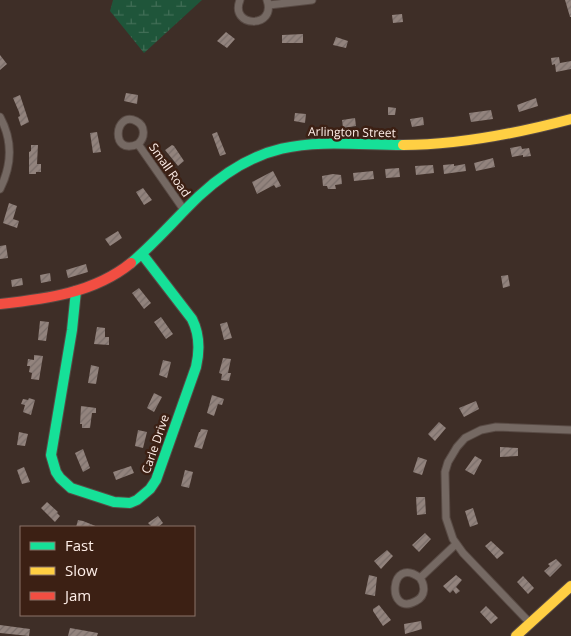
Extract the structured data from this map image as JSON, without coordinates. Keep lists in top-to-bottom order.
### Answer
{
  "streets": {
    "street": ["Arlington Street", "Small Road", "Carle Drive"]
  },
  "crossings": [
    ["Arlington Street", "Small Road"],
    ["Arlington Street", "Carle Drive"]
  ],
  "legend": ["Fast", "Slow", "Jam"]
}
